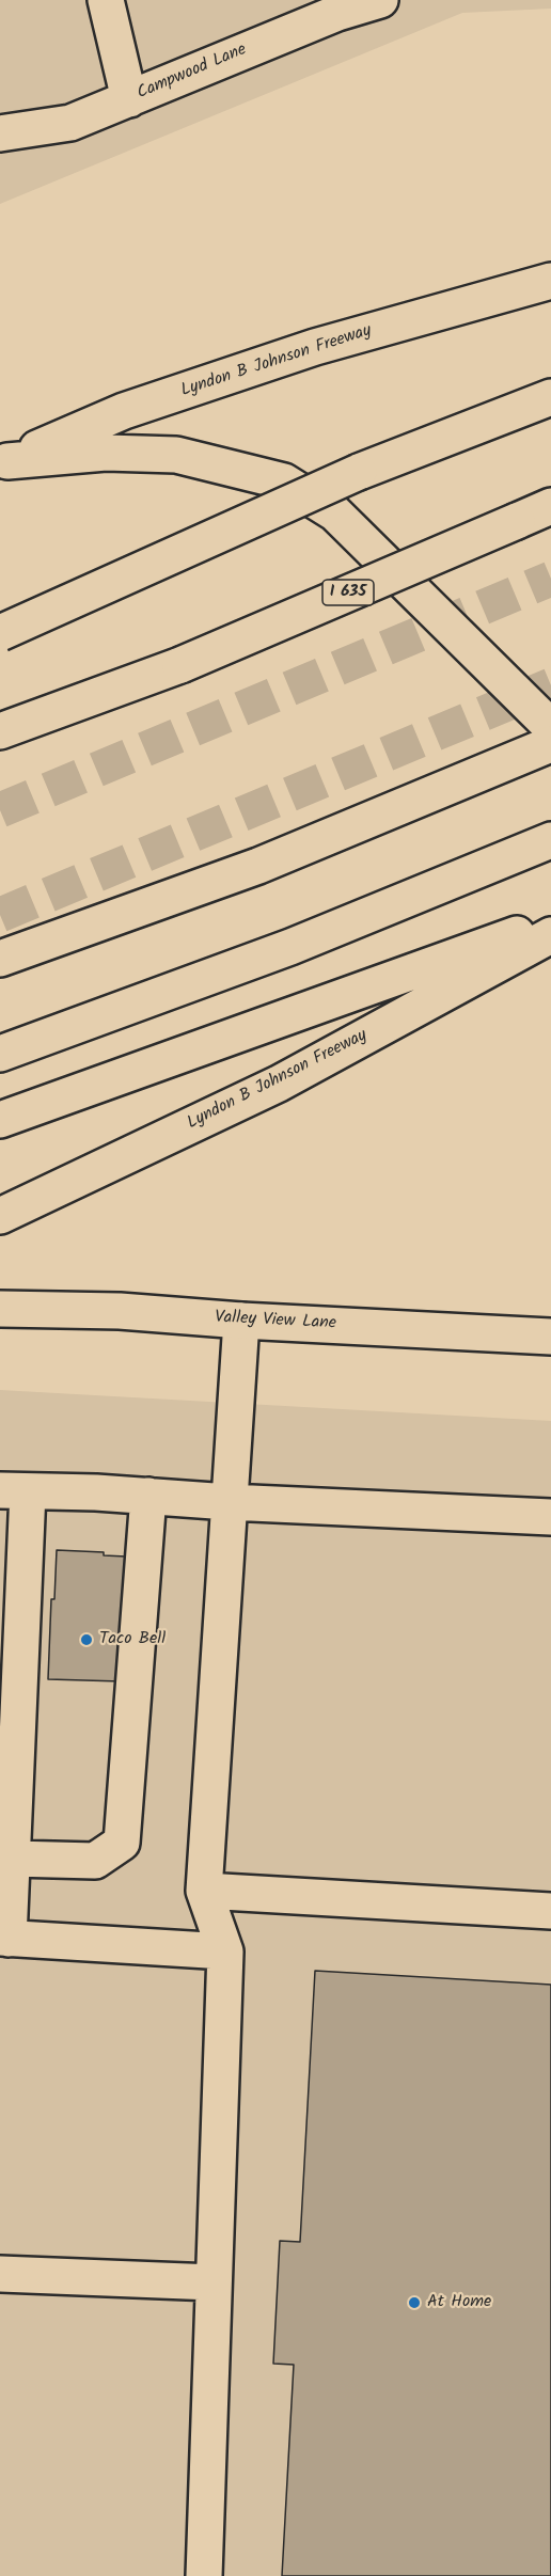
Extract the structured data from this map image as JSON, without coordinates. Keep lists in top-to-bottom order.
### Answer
{
  "streets": {
    "main road": [
      "Campwood Lane",
      "Lyndon B Johnson Freeway",
      "I 635",
      "Valley View Lane"
    ]
  },
  "places": ["Taco Bell", "At Home"]
}
